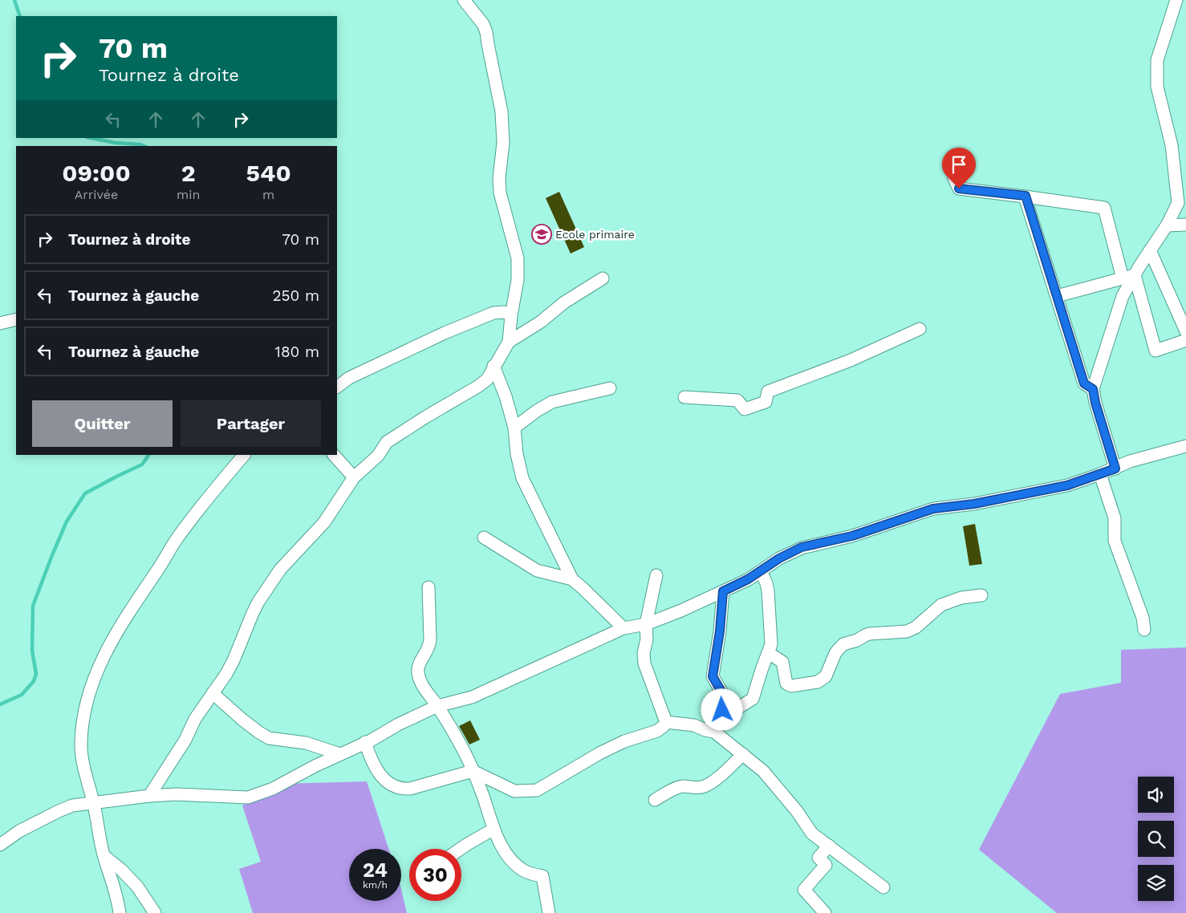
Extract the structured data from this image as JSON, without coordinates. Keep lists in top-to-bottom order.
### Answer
{
  "places": {
    "school or university": ["Ecole primaire"]
  },
  "page": {
    "turn": ["70 m", "Tournez à droite"],
    "eta": [
      "09:00",
      "Arrivée",
      "2",
      "min",
      "540",
      "m"
    ],
    "list": [
      {
        "name": "Tournez à droite",
        "value": "70 m"
      },
      {
        "name": "Tournez à gauche",
        "value": "250 m"
      },
      {
        "name": "Tournez à gauche",
        "value": "180 m"
      }
    ],
    "buttons": ["Quitter", "Partager"],
    "speed": "24 km/h",
    "limit": "30"
  }
}
